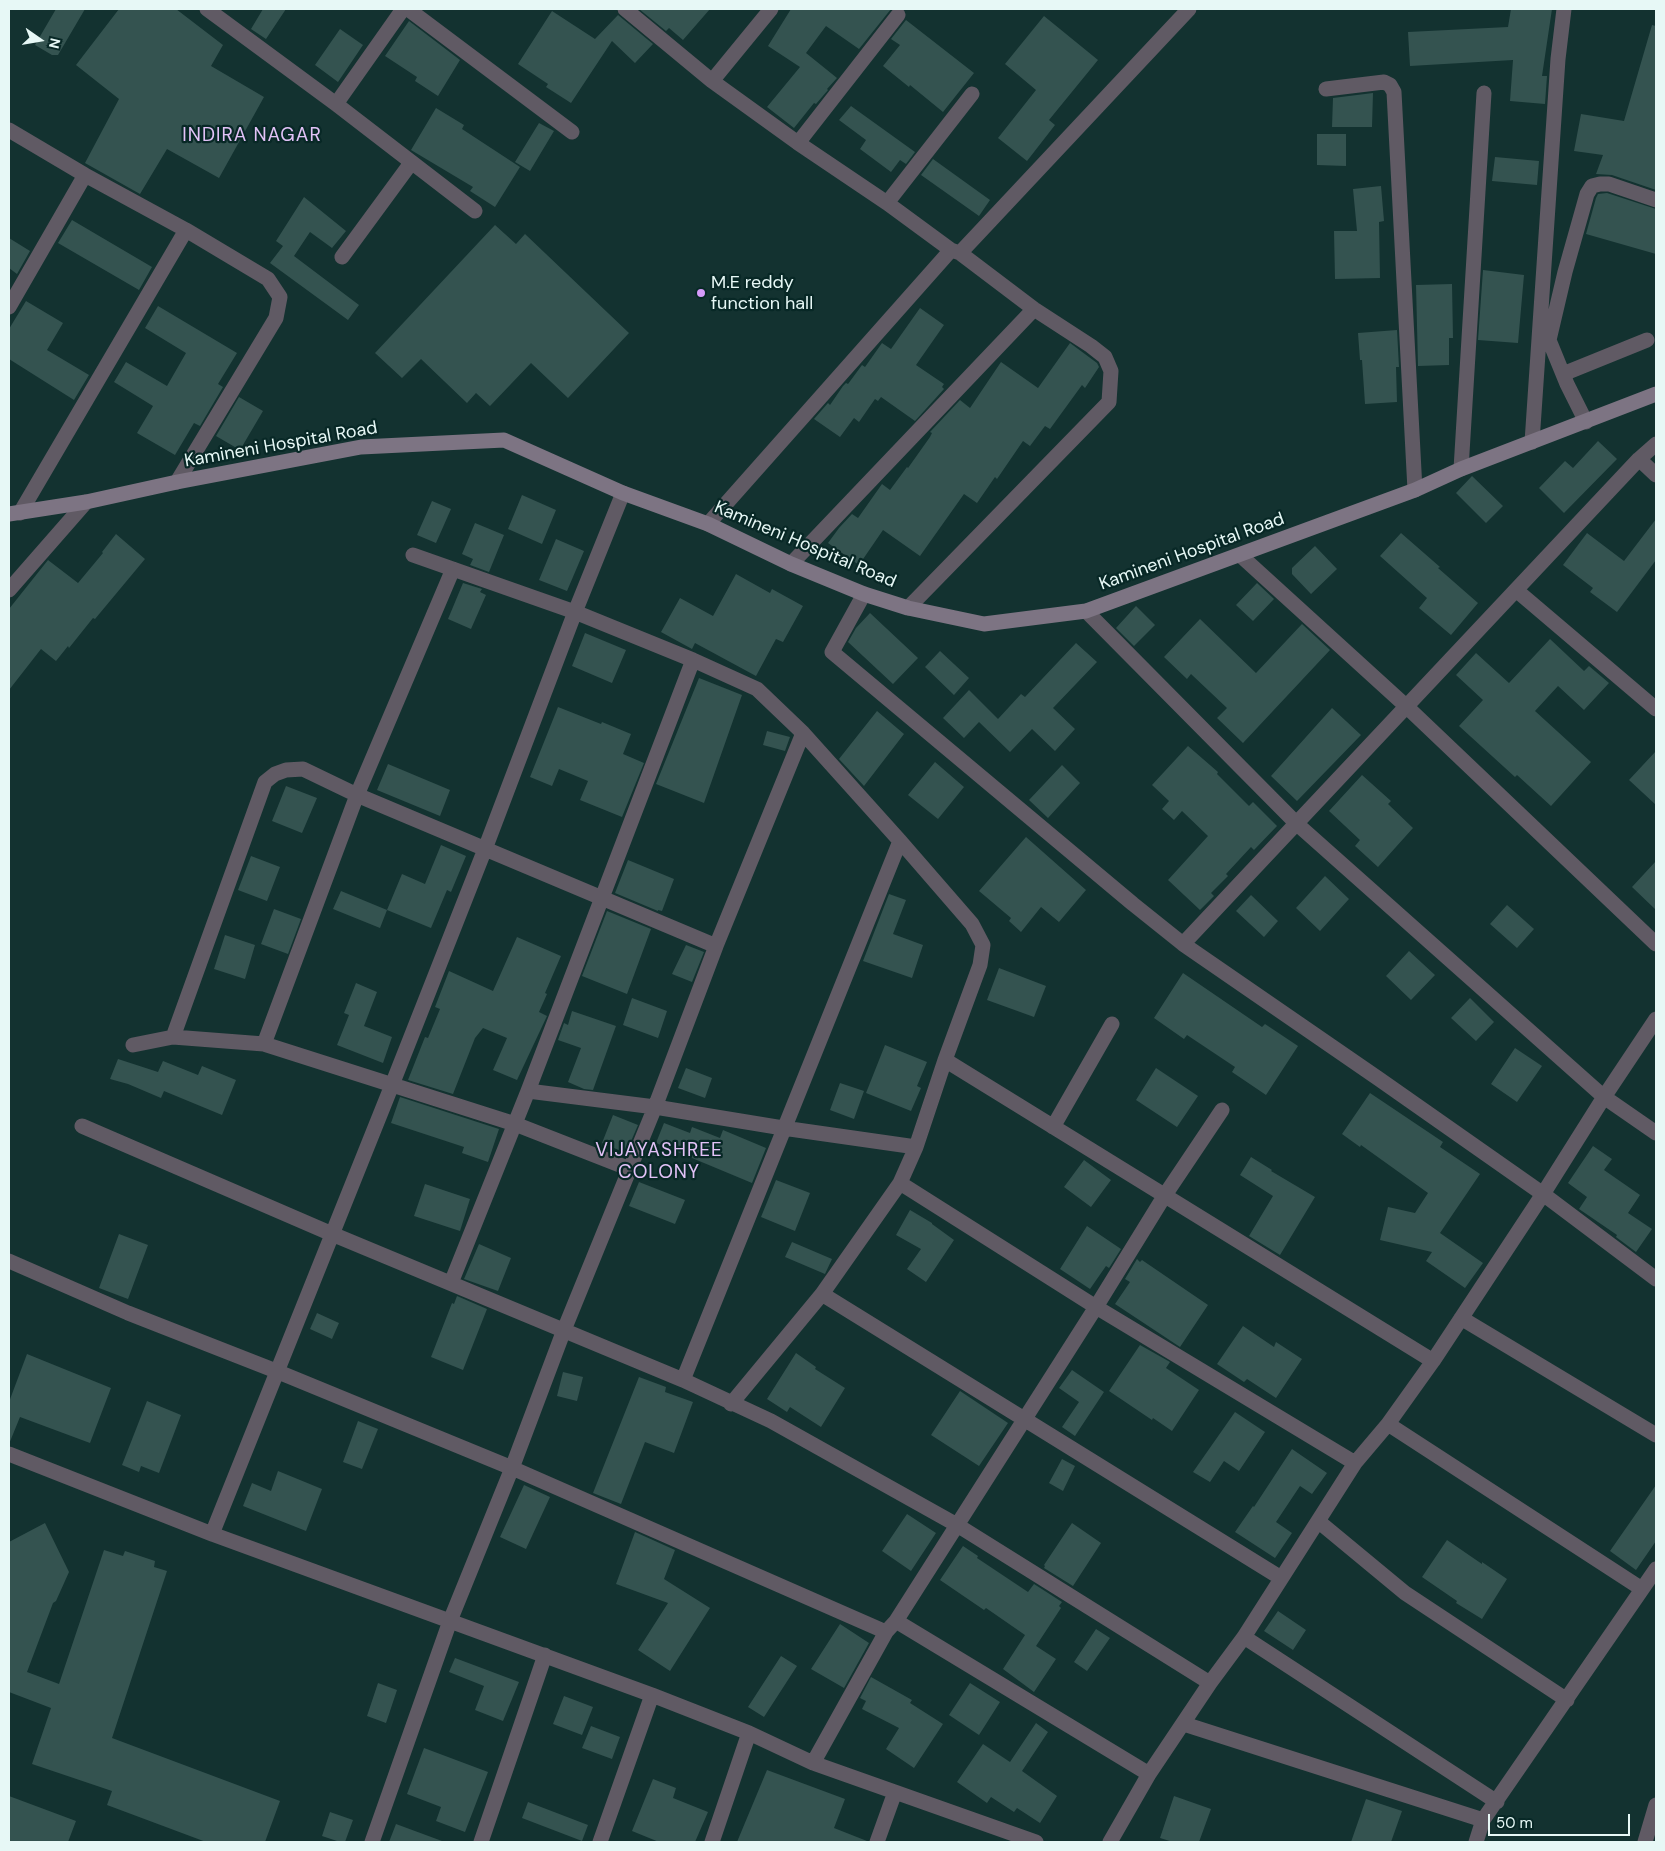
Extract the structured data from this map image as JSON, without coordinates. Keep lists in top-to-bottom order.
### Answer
{
  "streets": {
    "street": ["Kamineni Hospital Road"]
  },
  "districts": ["INDIRA NAGAR", "VIJAYASHREE COLONY"],
  "places": ["M.E reddy function hall"],
  "scale_bar": "50 m",
  "north": "right"
}
